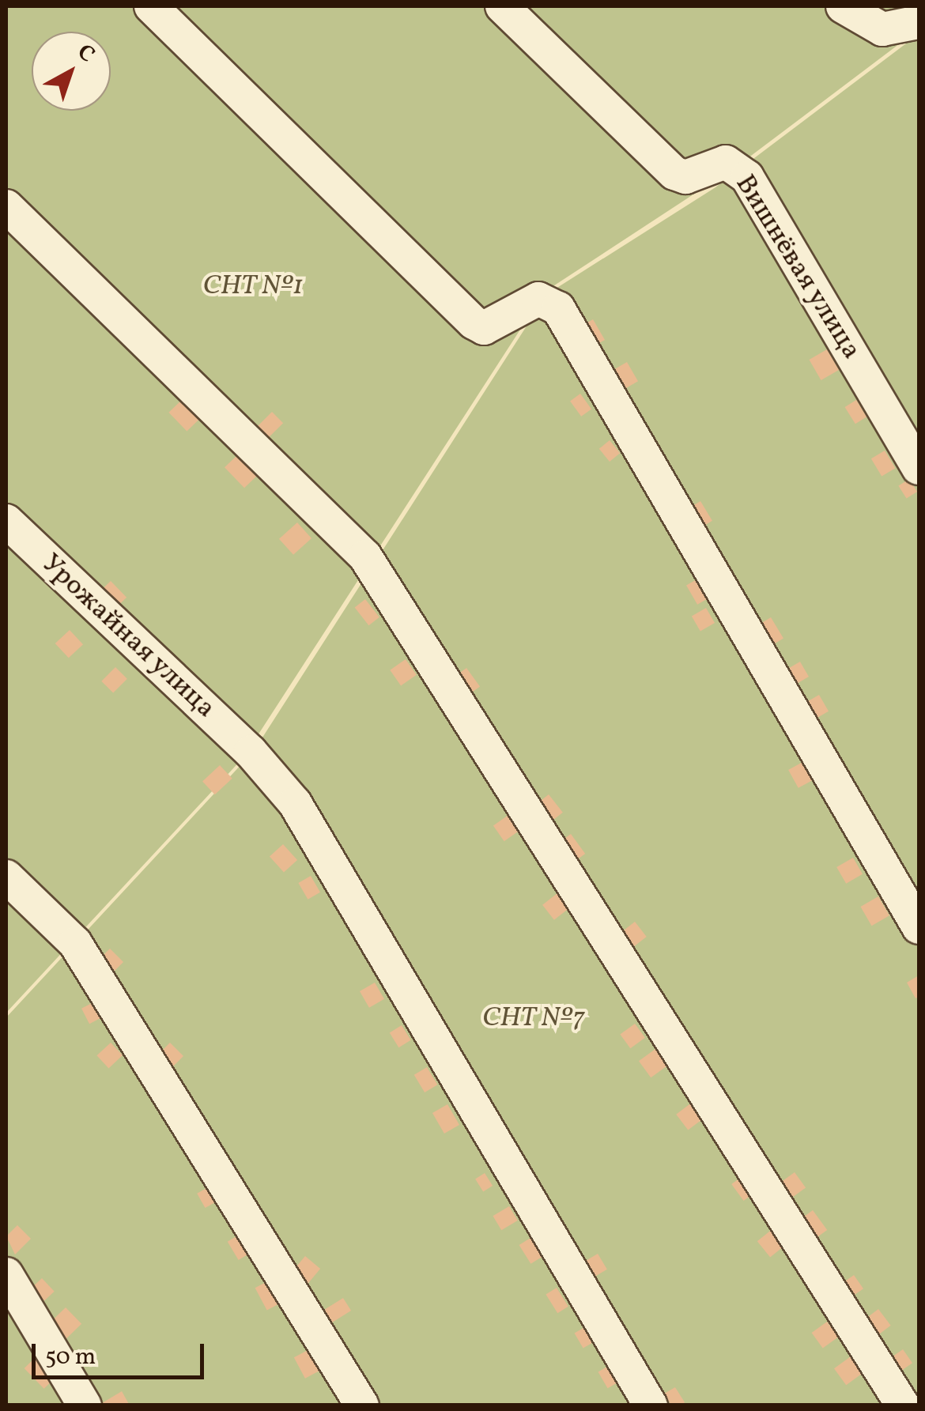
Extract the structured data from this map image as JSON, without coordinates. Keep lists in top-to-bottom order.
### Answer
{
  "streets": {
    "street": ["Вишнёвая улица", "Урожайная улица"]
  },
  "parks": ["СНТ №1", "СНТ №7"],
  "scale_bar": "50 m",
  "north": "top right"
}
